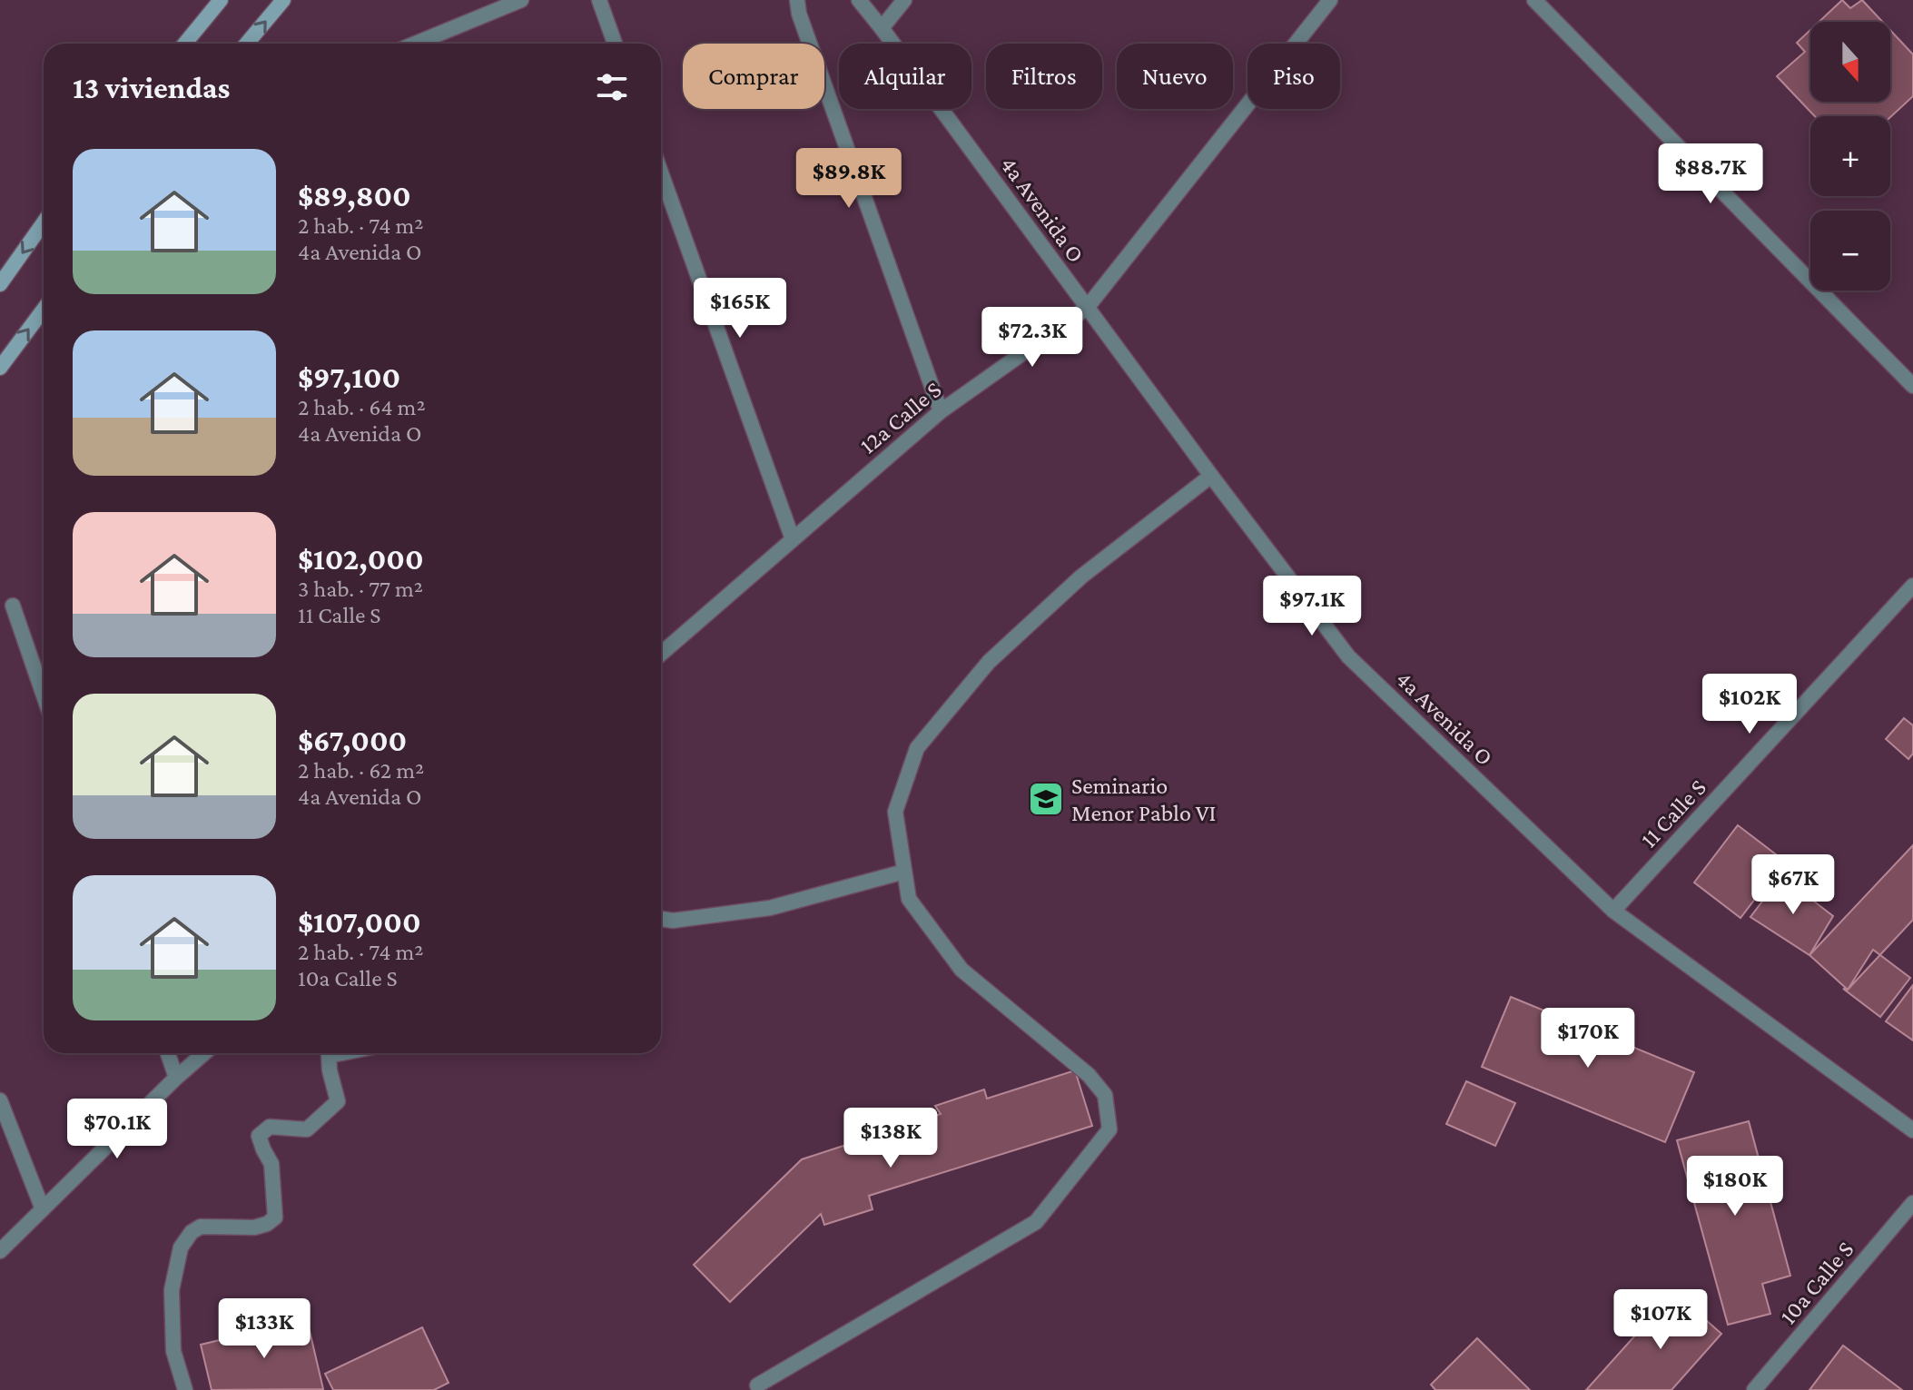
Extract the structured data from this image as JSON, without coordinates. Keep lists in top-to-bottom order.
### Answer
{
  "streets": {
    "street": [
      "4a Avenida O",
      "12a Calle S",
      "11 Calle S",
      "10a Calle S"
    ]
  },
  "crossings": [
    ["4a Avenida O", "12a Calle S"],
    ["4a Avenida O", "11 Calle S"]
  ],
  "places": {
    "school or university": ["Seminario Menor Pablo VI"]
  },
  "north": "bottom",
  "page": {
    "map_buttons": ["+", "−"],
    "chip": [
      "Comprar",
      "Alquilar",
      "Filtros",
      "Nuevo",
      "Piso"
    ],
    "heading": "13 viviendas",
    "list": [
      {
        "name": "$89,800",
        "note": "2 hab. · 74 m² · 4a Avenida O"
      },
      {
        "name": "$97,100",
        "note": "2 hab. · 64 m² · 4a Avenida O"
      },
      {
        "name": "$102,000",
        "note": "3 hab. · 77 m² · 11 Calle S"
      },
      {
        "name": "$67,000",
        "note": "2 hab. · 62 m² · 4a Avenida O"
      },
      {
        "name": "$107,000",
        "note": "2 hab. · 74 m² · 10a Calle S"
      }
    ],
    "price": [
      "$88.7K",
      "$89.8K",
      "$165K",
      "$72.3K",
      "$97.1K",
      "$102K",
      "$67K",
      "$170K",
      "$70.1K",
      "$138K",
      "$180K",
      "$107K",
      "$133K"
    ]
  }
}
